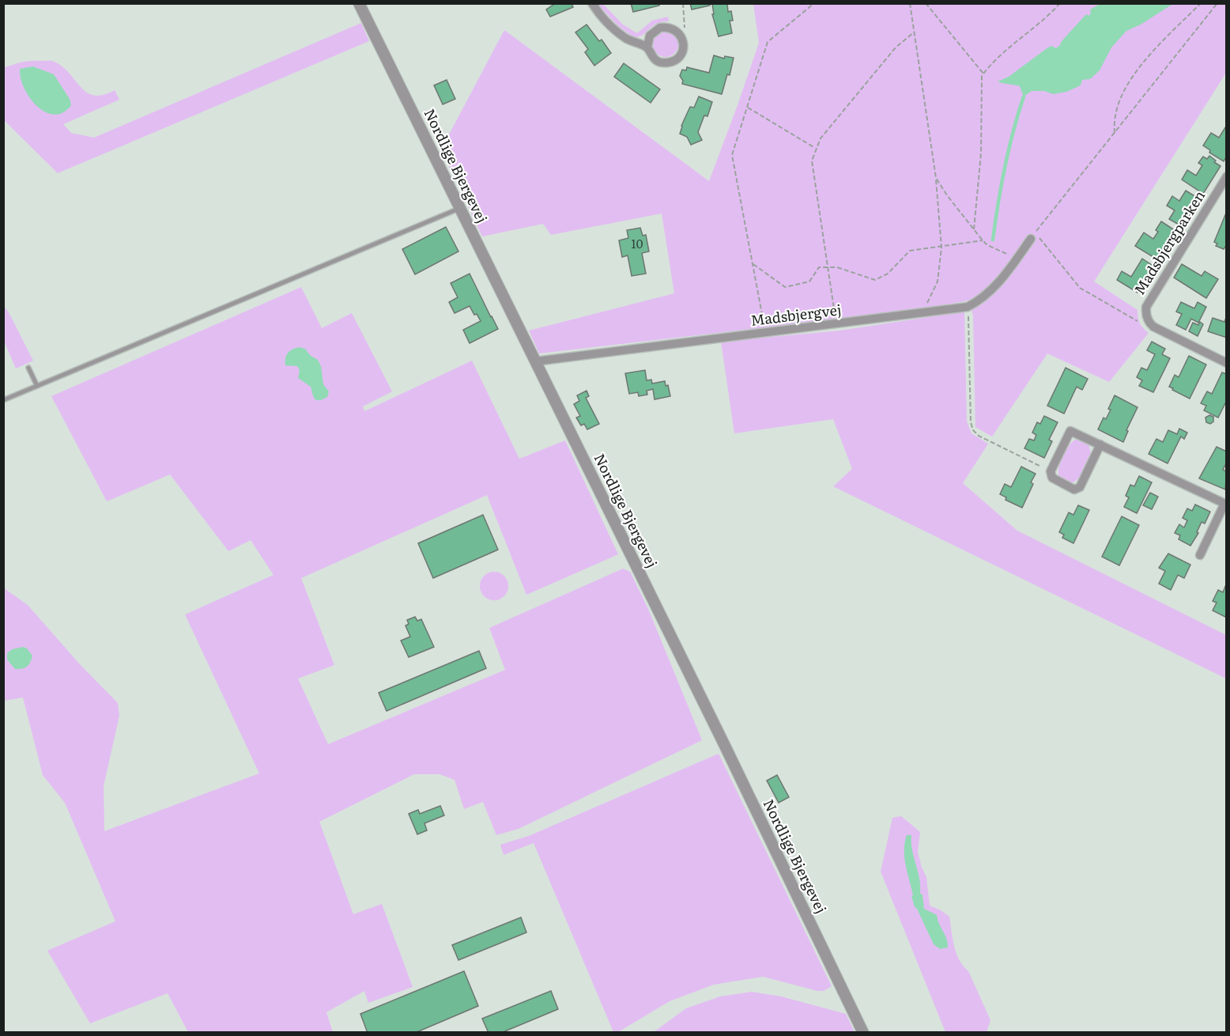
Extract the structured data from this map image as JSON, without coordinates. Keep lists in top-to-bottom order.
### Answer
{
  "streets": {
    "street": ["Nordlige Bjergevej", "Madsbjergparken", "Madsbjergvej"]
  },
  "crossings": [
    ["Nordlige Bjergevej", "Madsbjergvej"]
  ],
  "house_numbers": ["10"]
}
